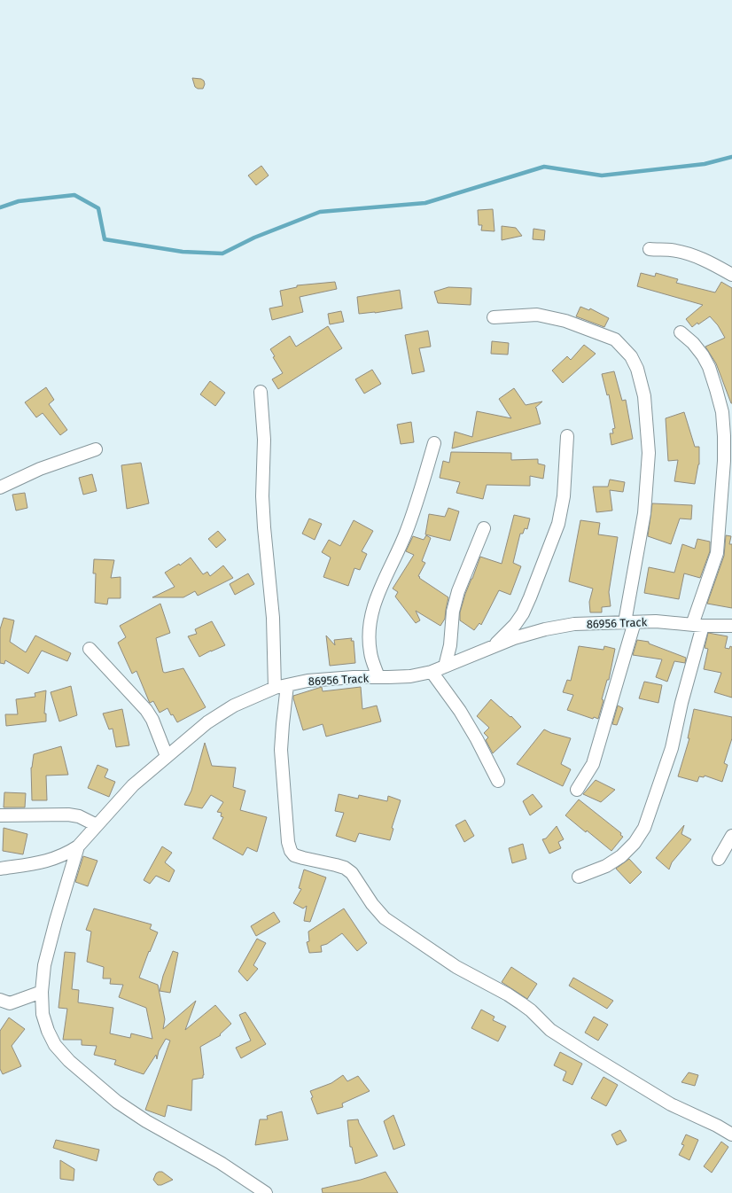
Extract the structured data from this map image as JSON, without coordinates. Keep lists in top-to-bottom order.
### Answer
{
  "streets": {
    "street": ["86956 Track"]
  }
}
